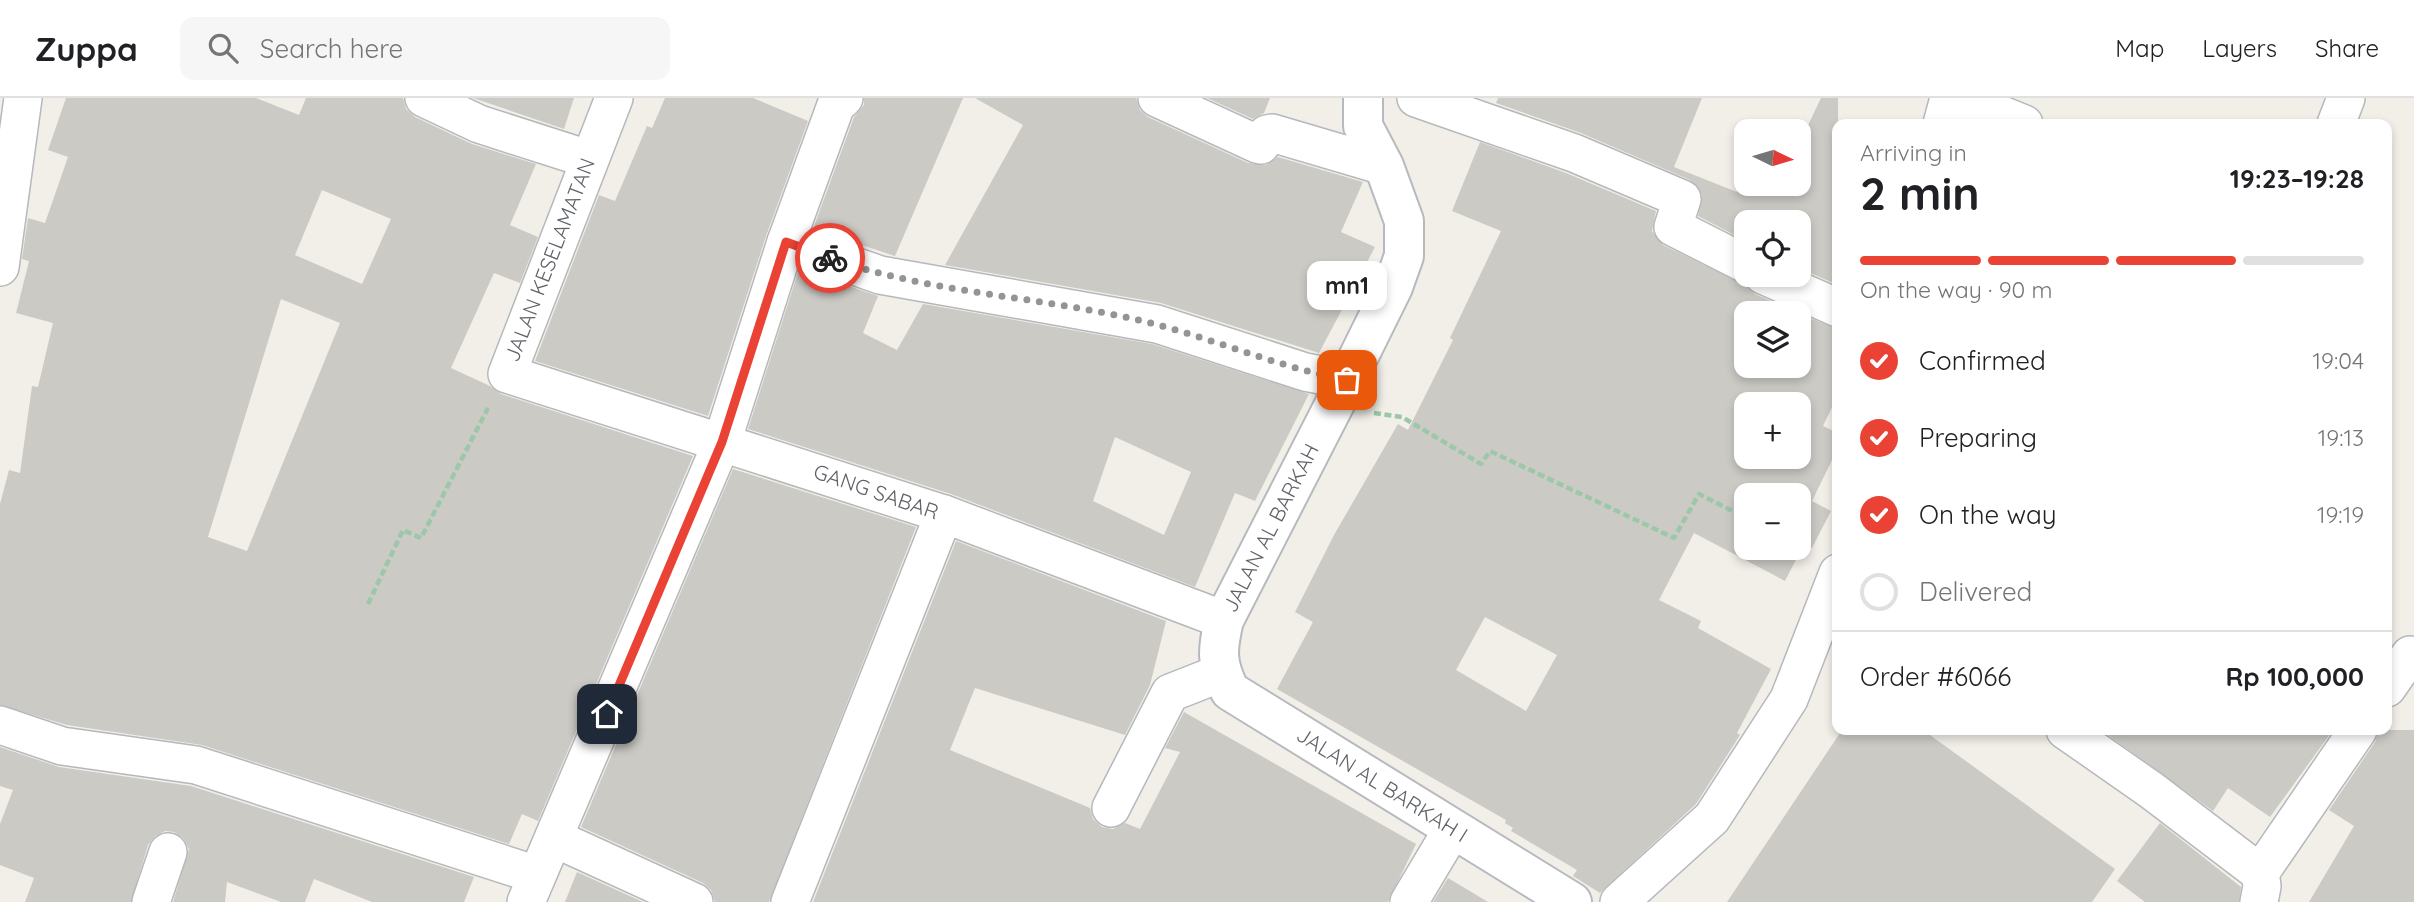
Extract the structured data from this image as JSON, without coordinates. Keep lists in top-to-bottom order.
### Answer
{
  "streets": {
    "street": [
      "JALAN KESELAMATAN",
      "GANG SABAR",
      "JALAN AL BARKAH",
      "JALAN AL BARKAH I"
    ]
  },
  "crossings": [
    ["JALAN KESELAMATAN", "GANG SABAR"],
    ["GANG SABAR", "JALAN AL BARKAH"],
    ["GANG SABAR", "JALAN AL BARKAH I"],
    ["JALAN AL BARKAH", "JALAN AL BARKAH I"]
  ],
  "places": ["mn1"],
  "north": "right",
  "page": {
    "header": "Zuppa",
    "search": "Search here",
    "nav": ["Map", "Layers", "Share"],
    "map_buttons": ["+", "−"],
    "heading": ["2 min", "Arriving in", "19:23–19:28"],
    "panel": ["Order #6066", "Rp 100,000"],
    "bar": "On the way · 90 m",
    "bubble": "mn1",
    "list": [
      ["Confirmed", "19:04"],
      ["Preparing", "19:13"],
      ["On the way", "19:19"],
      "Delivered"
    ]
  }
}
